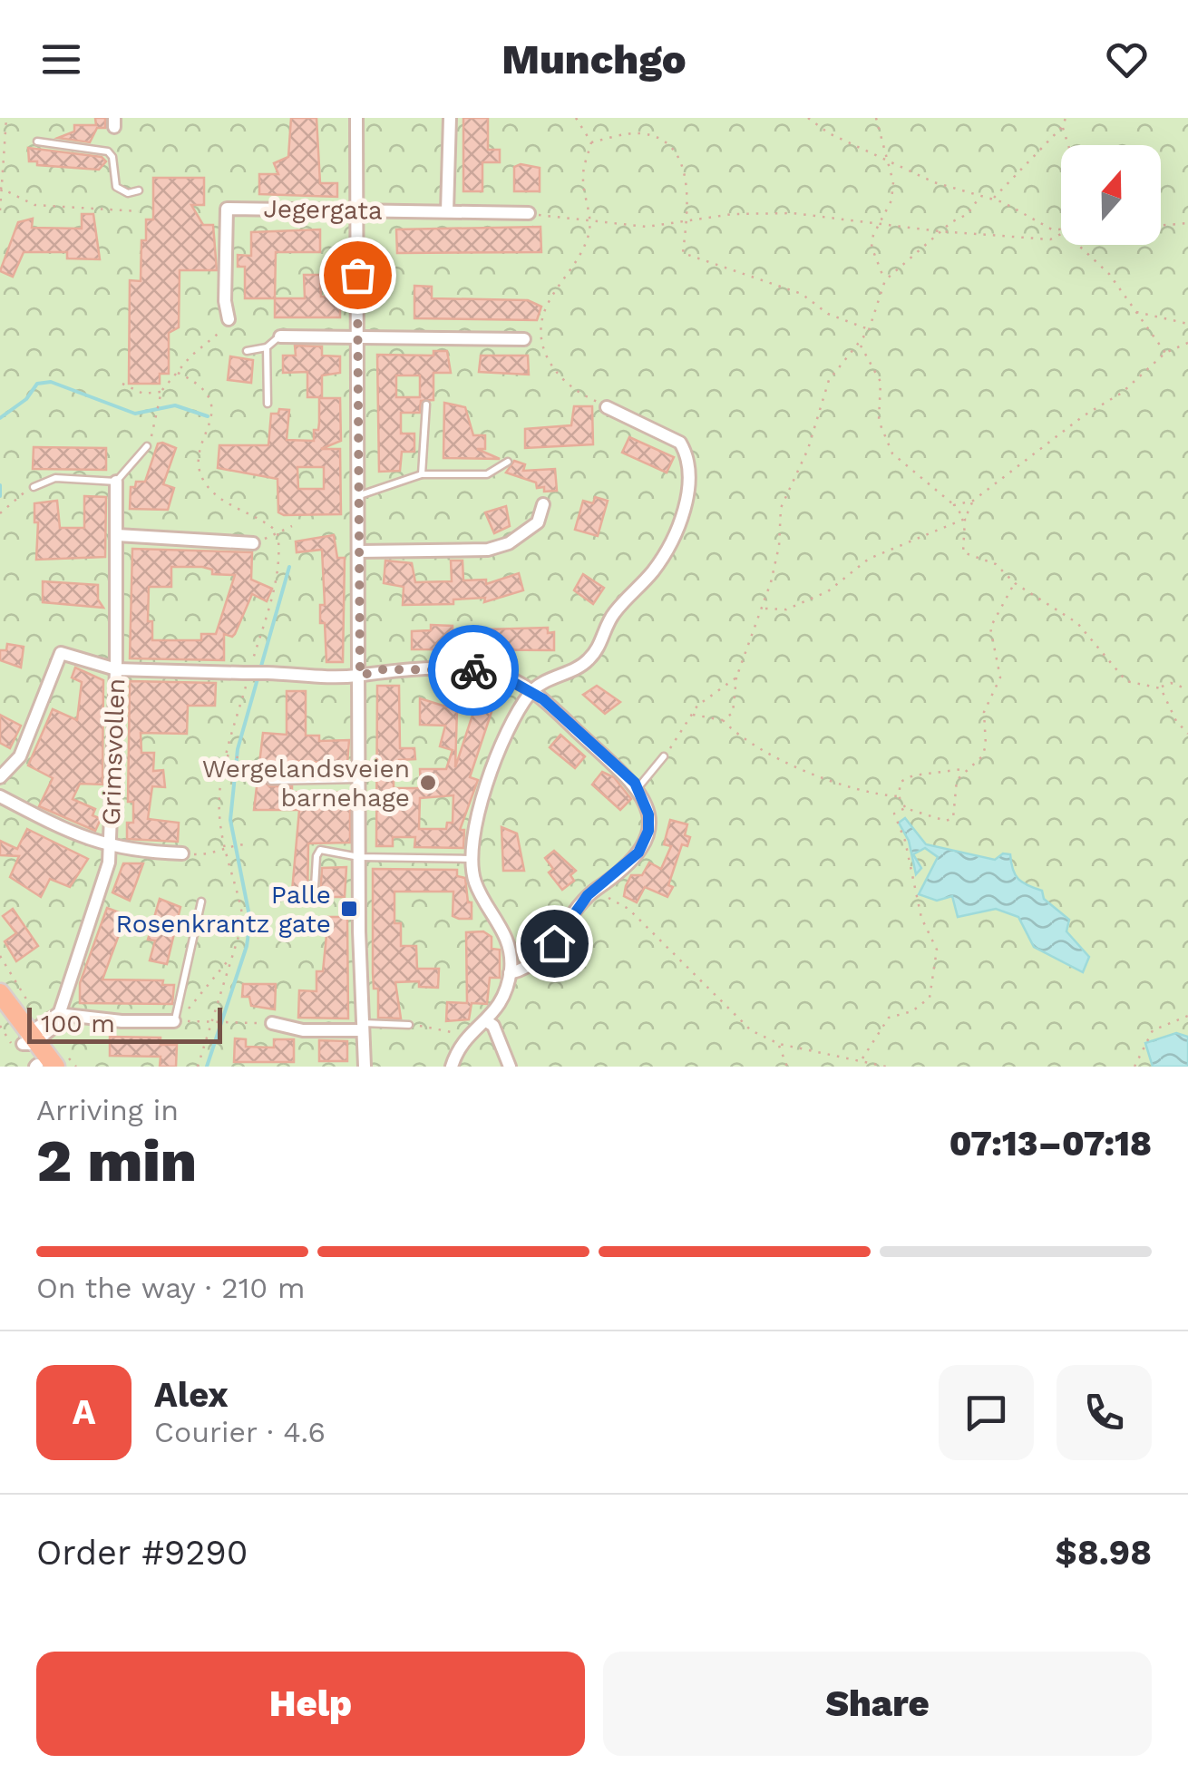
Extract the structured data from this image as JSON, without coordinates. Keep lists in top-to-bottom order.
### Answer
{
  "streets": {
    "street": ["Jegergata", "Grimsvollen"]
  },
  "places": {
    "other": ["Wergelandsveien barnehage"],
    "transit": ["Palle Rosenkrantz gate"]
  },
  "scale_bar": "100 m",
  "north": "top",
  "page": {
    "header": "Munchgo",
    "scale": "100 m",
    "heading": ["2 min", "Arriving in", "07:13–07:18"],
    "panel": [
      "Alex",
      "Courier · 4.6",
      "Order #9290",
      "$8.98"
    ],
    "bar": "On the way · 210 m",
    "round": "A",
    "buttons": ["Help", "Share"]
  }
}
